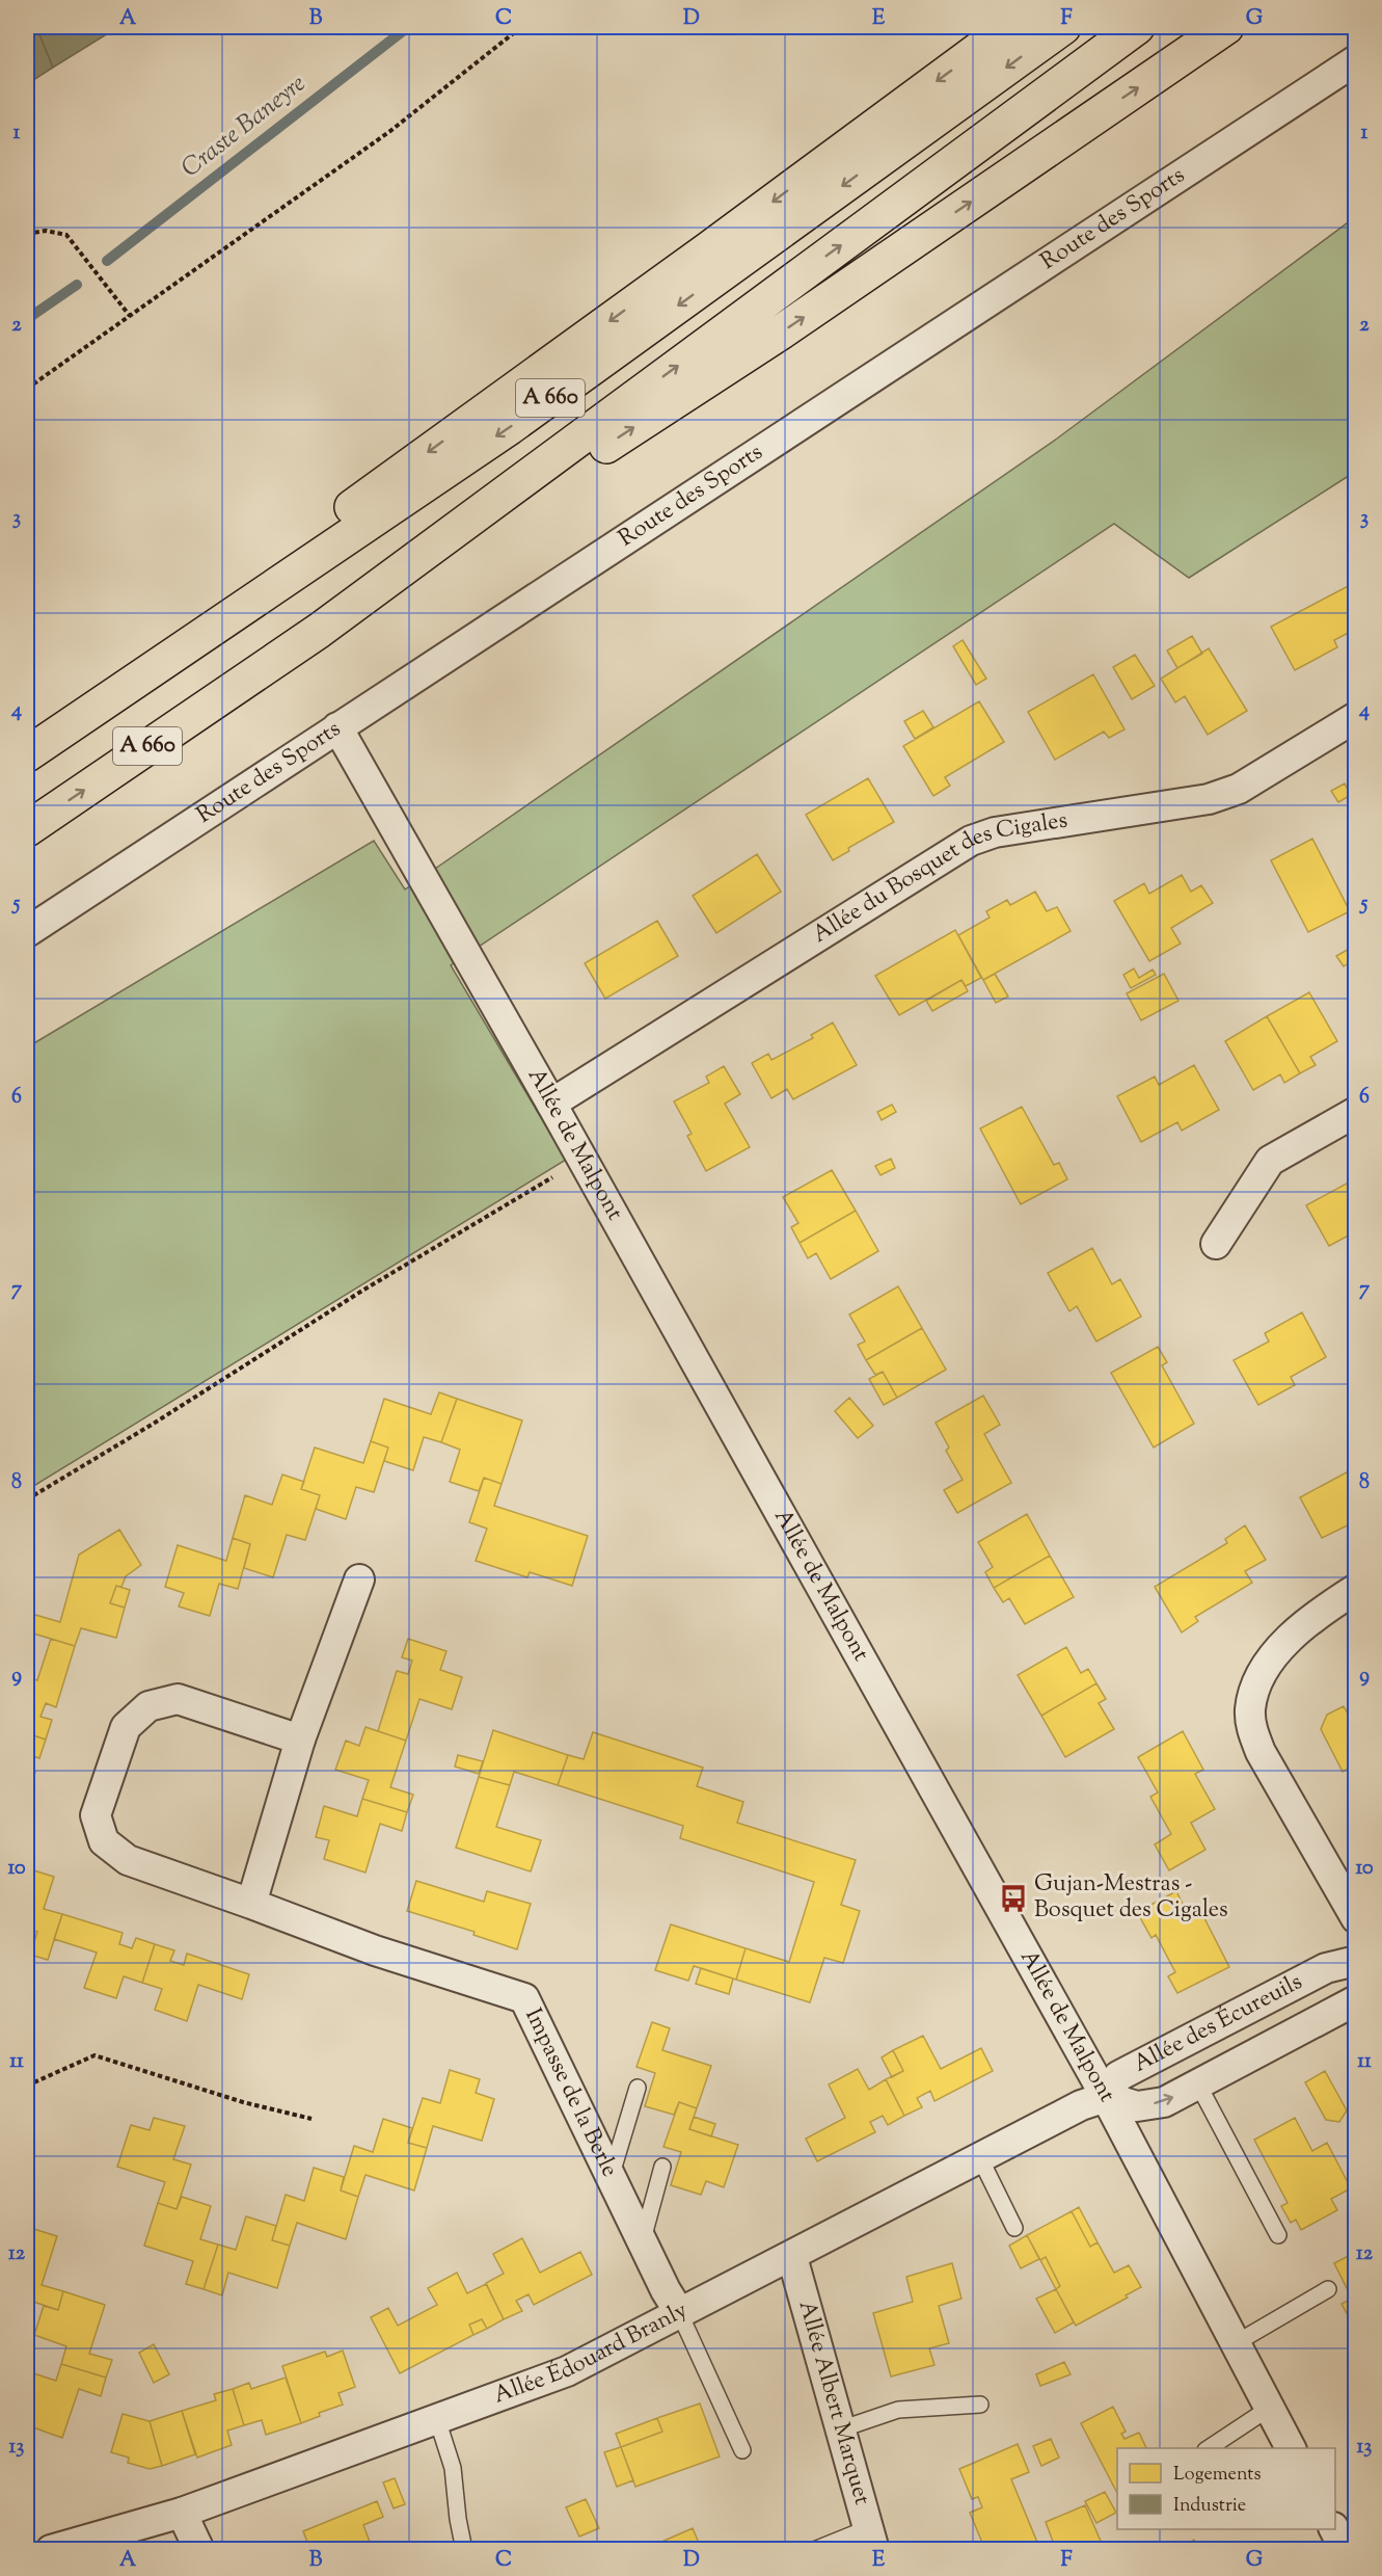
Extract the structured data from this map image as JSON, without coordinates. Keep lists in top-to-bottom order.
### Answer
{
  "streets": {
    "highway": ["A 660"],
    "street": [
      "Route des Sports",
      "Allée du Bosquet des Cigales",
      "Allée de Malpont",
      "Allée des Écureuils",
      "Impasse de la Berle",
      "Allée Édouard Branly",
      "Allée Albert Marquet"
    ]
  },
  "crossings": [
    ["Route des Sports", "Allée de Malpont"],
    ["Allée du Bosquet des Cigales", "Allée de Malpont"],
    ["Allée de Malpont", "Allée des Écureuils"],
    ["Allée de Malpont", "Allée Édouard Branly"],
    ["Allée des Écureuils", "Allée Édouard Branly"],
    ["Impasse de la Berle", "Allée Édouard Branly"],
    ["Allée Édouard Branly", "Allée Albert Marquet"]
  ],
  "water": ["Craste Baneyre"],
  "places": {
    "bus stop": ["Gujan-Mestras - Bosquet des Cigales"]
  },
  "legend": ["Logements", "Industrie"],
  "grid": {
    "columns": [
      "A",
      "B",
      "C",
      "D",
      "E",
      "F",
      "G"
    ],
    "rows": [
      "1",
      "2",
      "3",
      "4",
      "5",
      "6",
      "7",
      "8",
      "9",
      "10",
      "11",
      "12",
      "13"
    ]
  }
}
